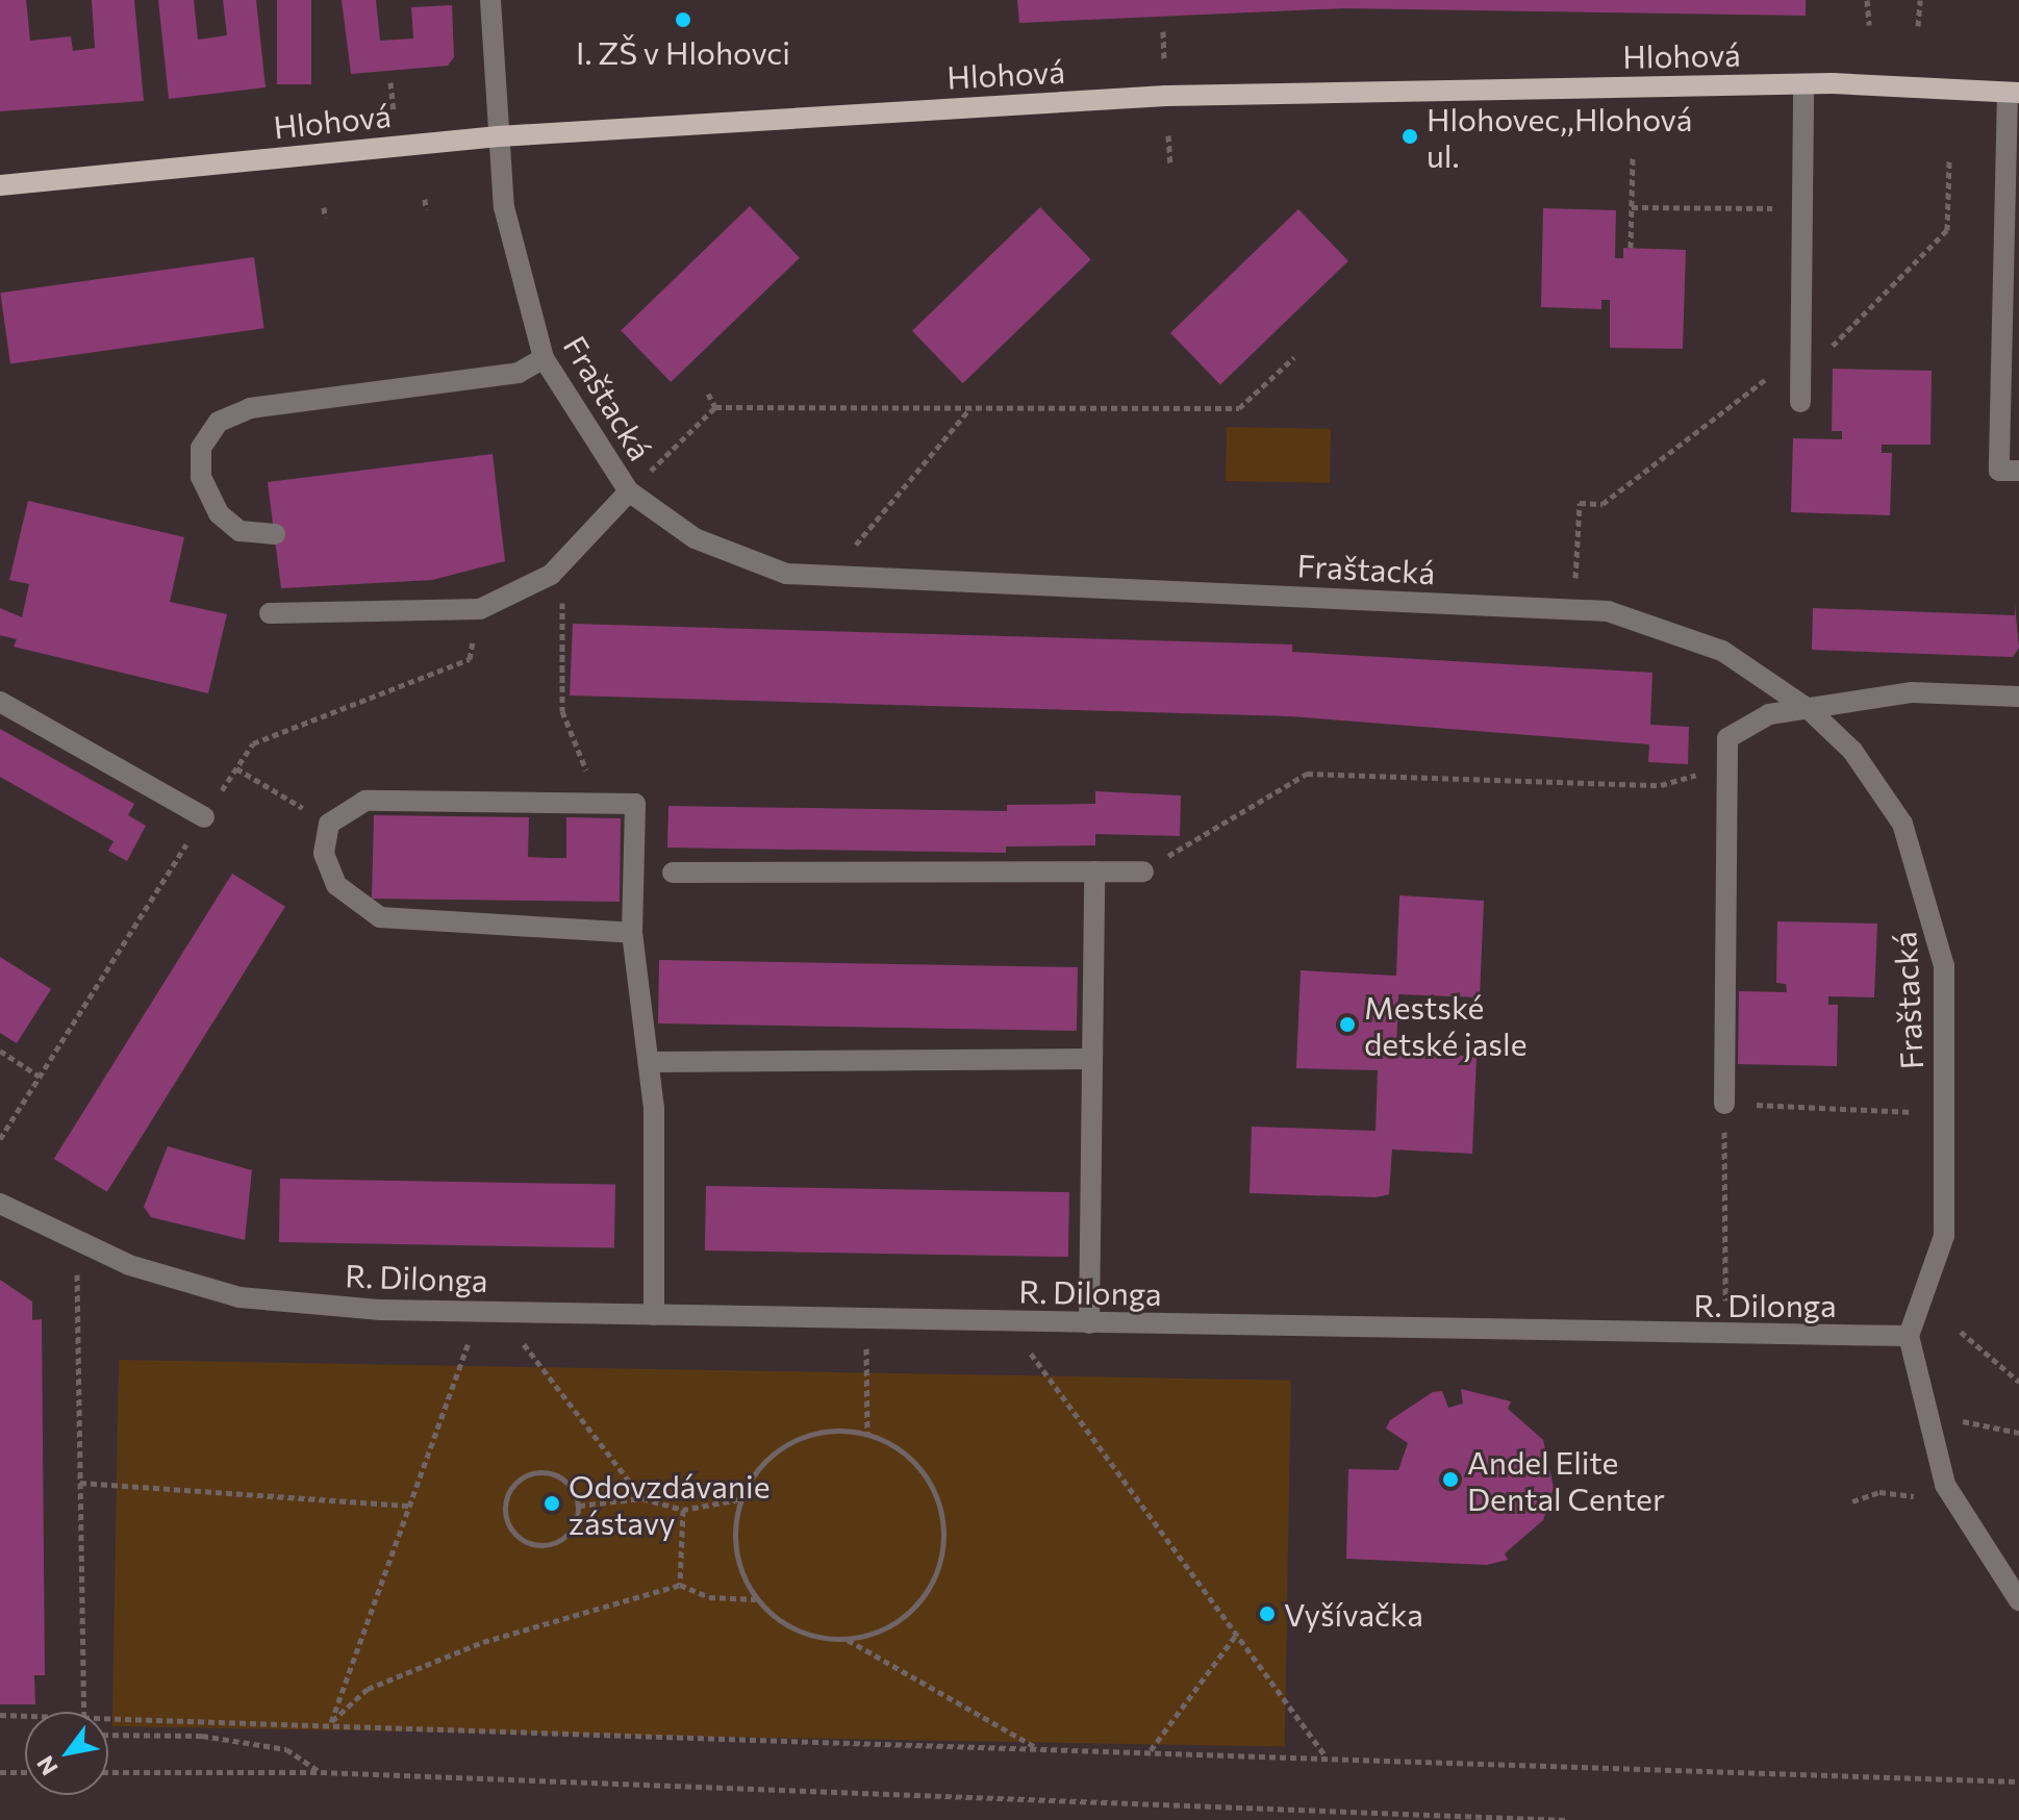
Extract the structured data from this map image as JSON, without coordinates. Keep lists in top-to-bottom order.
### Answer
{
  "streets": {
    "main road": ["Hlohová"],
    "street": ["Fraštacká", "R. Dilonga"]
  },
  "crossings": [
    ["Hlohová", "Fraštacká"],
    ["Fraštacká", "R. Dilonga"]
  ],
  "places": [
    "I. ZŠ v Hlohovci",
    "Hlohovec,,Hlohová ul.",
    "Mestské detské jasle",
    "Andel Elite Dental Center",
    "Odovzdávanie zástavy",
    "Vyšívačka"
  ],
  "north": "bottom left"
}
